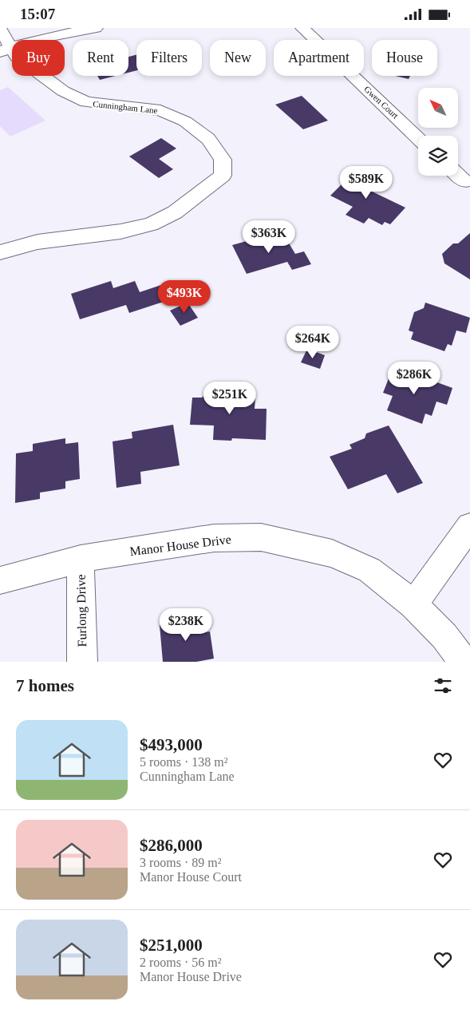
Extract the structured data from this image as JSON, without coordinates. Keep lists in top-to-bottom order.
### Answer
{
  "streets": {
    "street": [
      "Gwen Court",
      "Cunningham Lane",
      "Manor House Drive",
      "Furlong Drive"
    ]
  },
  "crossings": [
    ["Manor House Drive", "Furlong Drive"]
  ],
  "north": "top left",
  "page": {
    "status": "15:07",
    "chip": [
      "Buy",
      "Rent",
      "Filters",
      "New",
      "Apartment",
      "House"
    ],
    "price": [
      "$589K",
      "$363K",
      "$493K",
      "$264K",
      "$286K",
      "$251K",
      "$238K"
    ],
    "heading": "7 homes",
    "list": [
      {
        "name": "$493,000",
        "note": "5 rooms · 138 m² · Cunningham Lane"
      },
      {
        "name": "$286,000",
        "note": "3 rooms · 89 m² · Manor House Court"
      },
      {
        "name": "$251,000",
        "note": "2 rooms · 56 m² · Manor House Drive"
      }
    ]
  }
}
